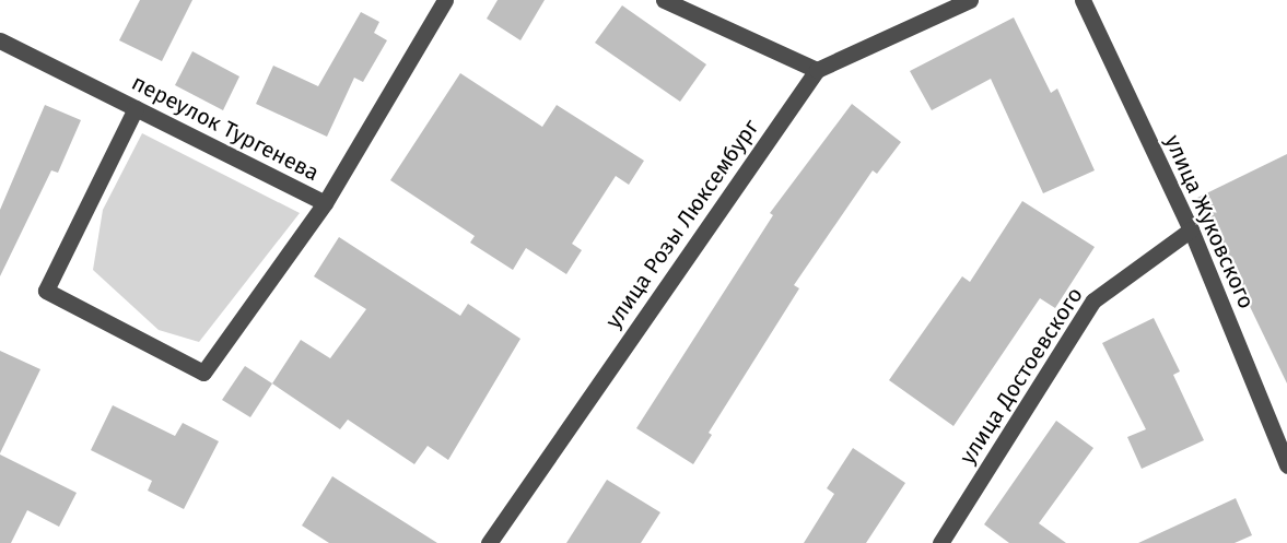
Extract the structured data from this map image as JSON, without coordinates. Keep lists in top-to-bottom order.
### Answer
{
  "streets": {
    "street": [
      "переулок Тургенева",
      "улица Жуковского",
      "улица Розы Люксембург",
      "улица Достоевского"
    ]
  },
  "crossings": [
    ["улица Жуковского", "улица Достоевского"]
  ]
}
